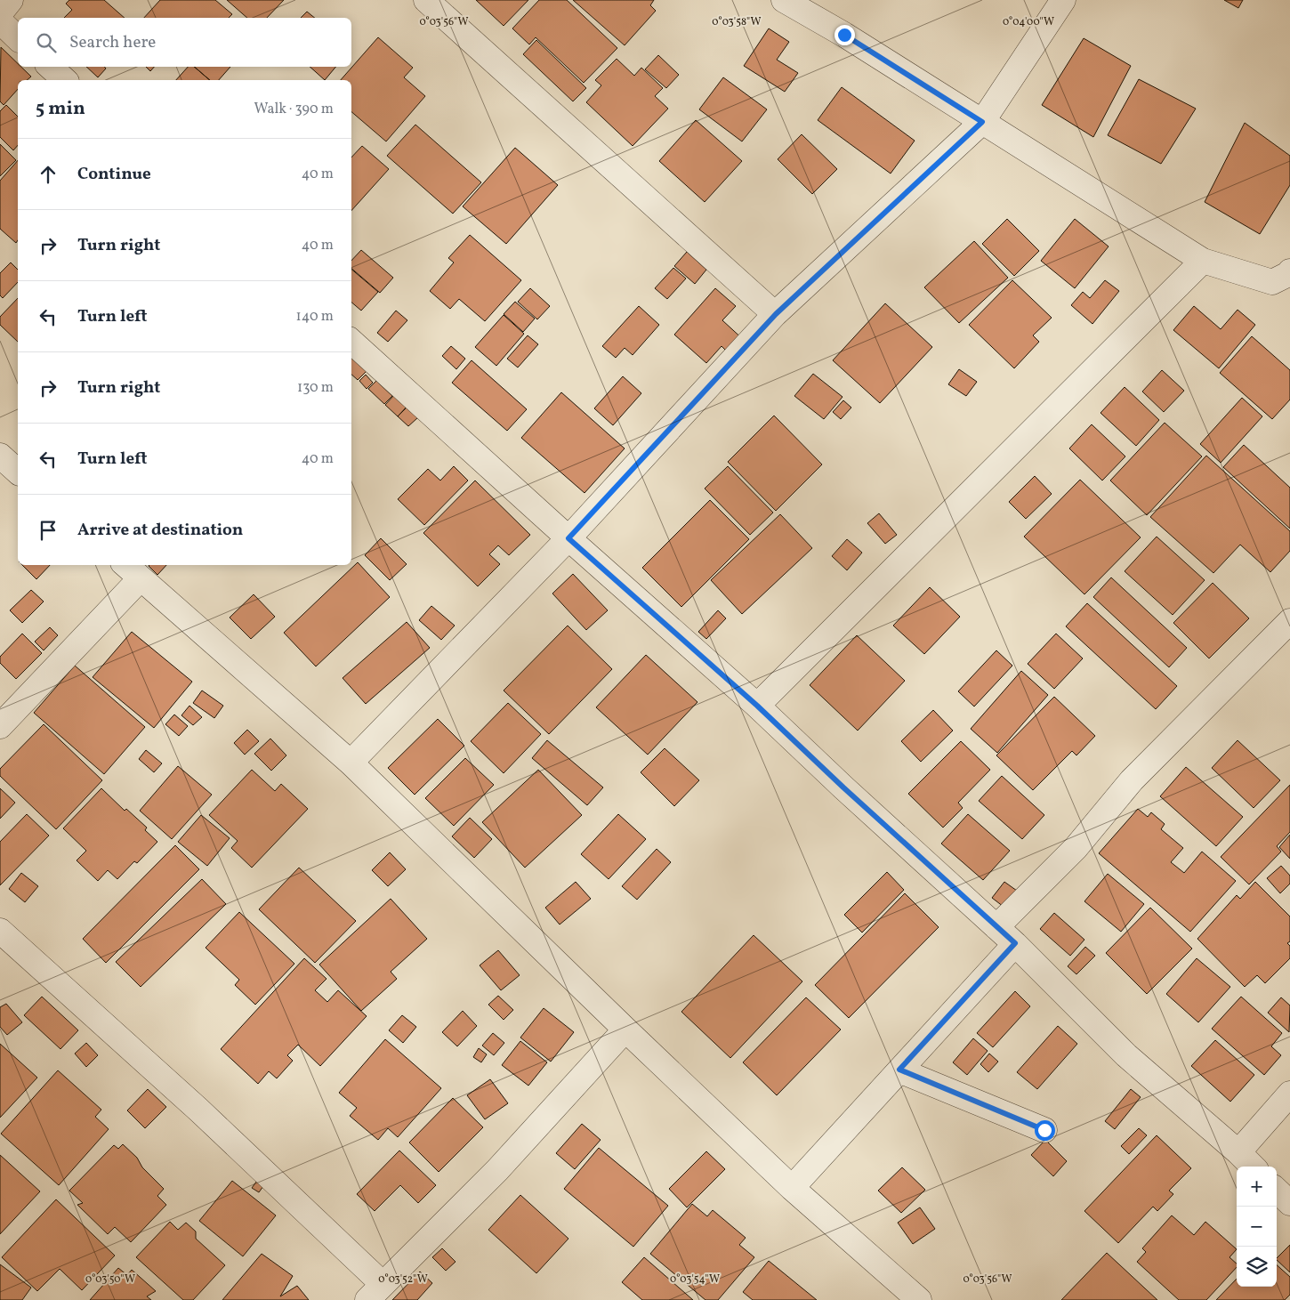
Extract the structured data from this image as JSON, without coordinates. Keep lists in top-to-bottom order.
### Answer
{
  "page": {
    "search": "Search here",
    "heading": ["5 min", "Walk · 390 m"],
    "list": [
      ["Continue", "40 m"],
      ["Turn right", "40 m"],
      ["Turn left", "140 m"],
      ["Turn right", "130 m"],
      ["Turn left", "40 m"],
      "Arrive at destination"
    ],
    "map_buttons": ["+", "−"]
  },
  "coordinates": [
    "0°03'56\"W",
    "0°03'58\"W",
    "0°04'00\"W",
    "0°03'50\"W",
    "0°03'52\"W",
    "0°03'54\"W"
  ]
}
